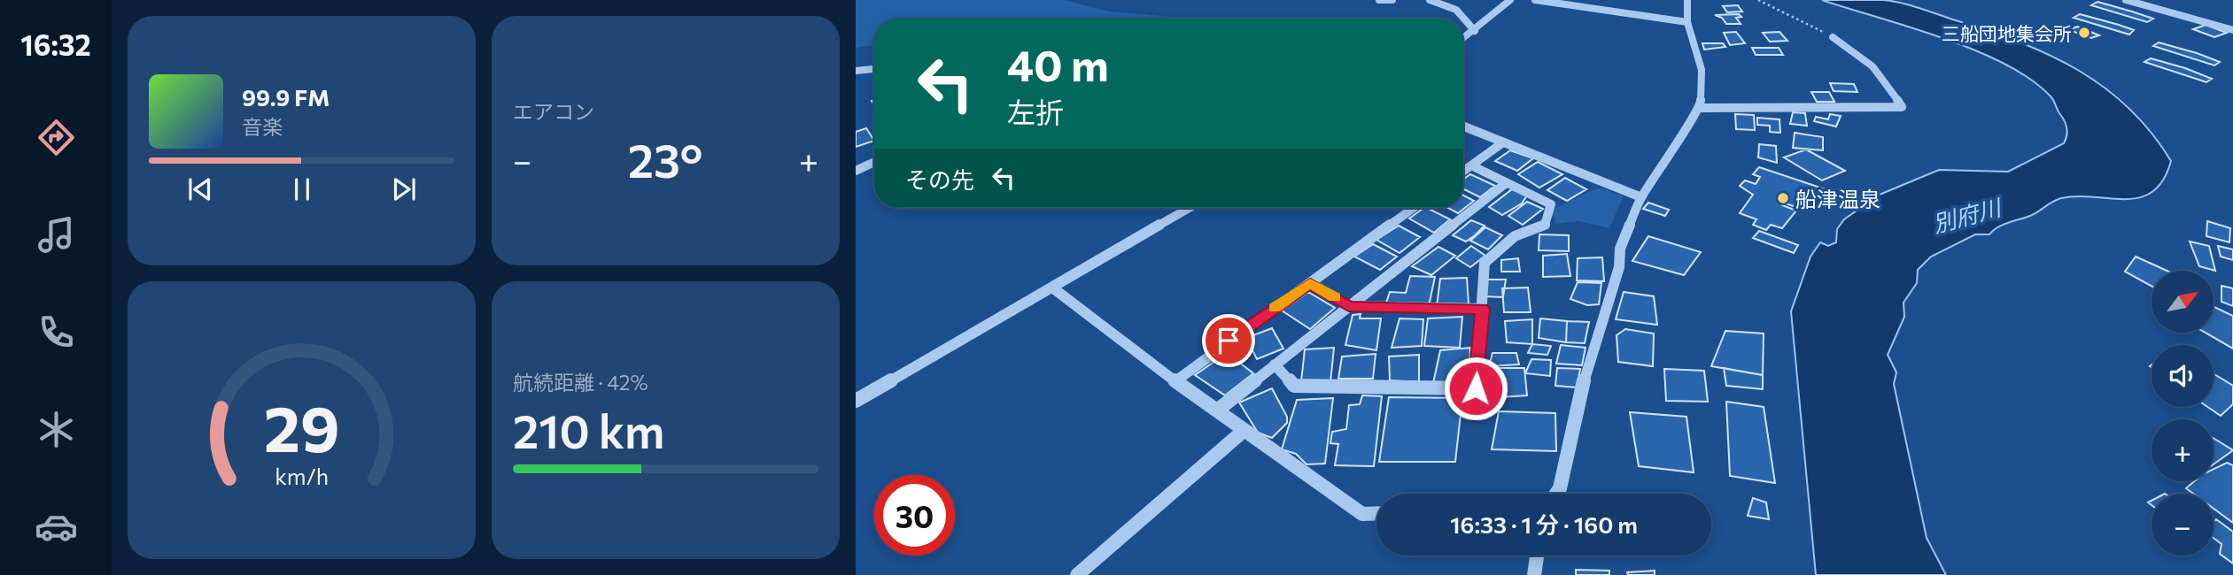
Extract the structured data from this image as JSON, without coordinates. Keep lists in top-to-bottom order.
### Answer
{
  "water": ["別府川"],
  "places": ["三船団地集会所", "船津温泉"],
  "north": "top right",
  "page": {
    "tabs": "16:32",
    "tile": [
      "エアコン",
      ["航続距離 · 42%", "210 km"]
    ],
    "turn": ["40 m", "左折"],
    "song": ["99.9 FM", "音楽"],
    "heat": ["−", "23°", "+"],
    "then": "その先",
    "map_buttons": ["+", "−"],
    "limit": "30",
    "trip": "16:33 · 1 分 · 160 m",
    "gauge": ["29", "km/h"]
  }
}
